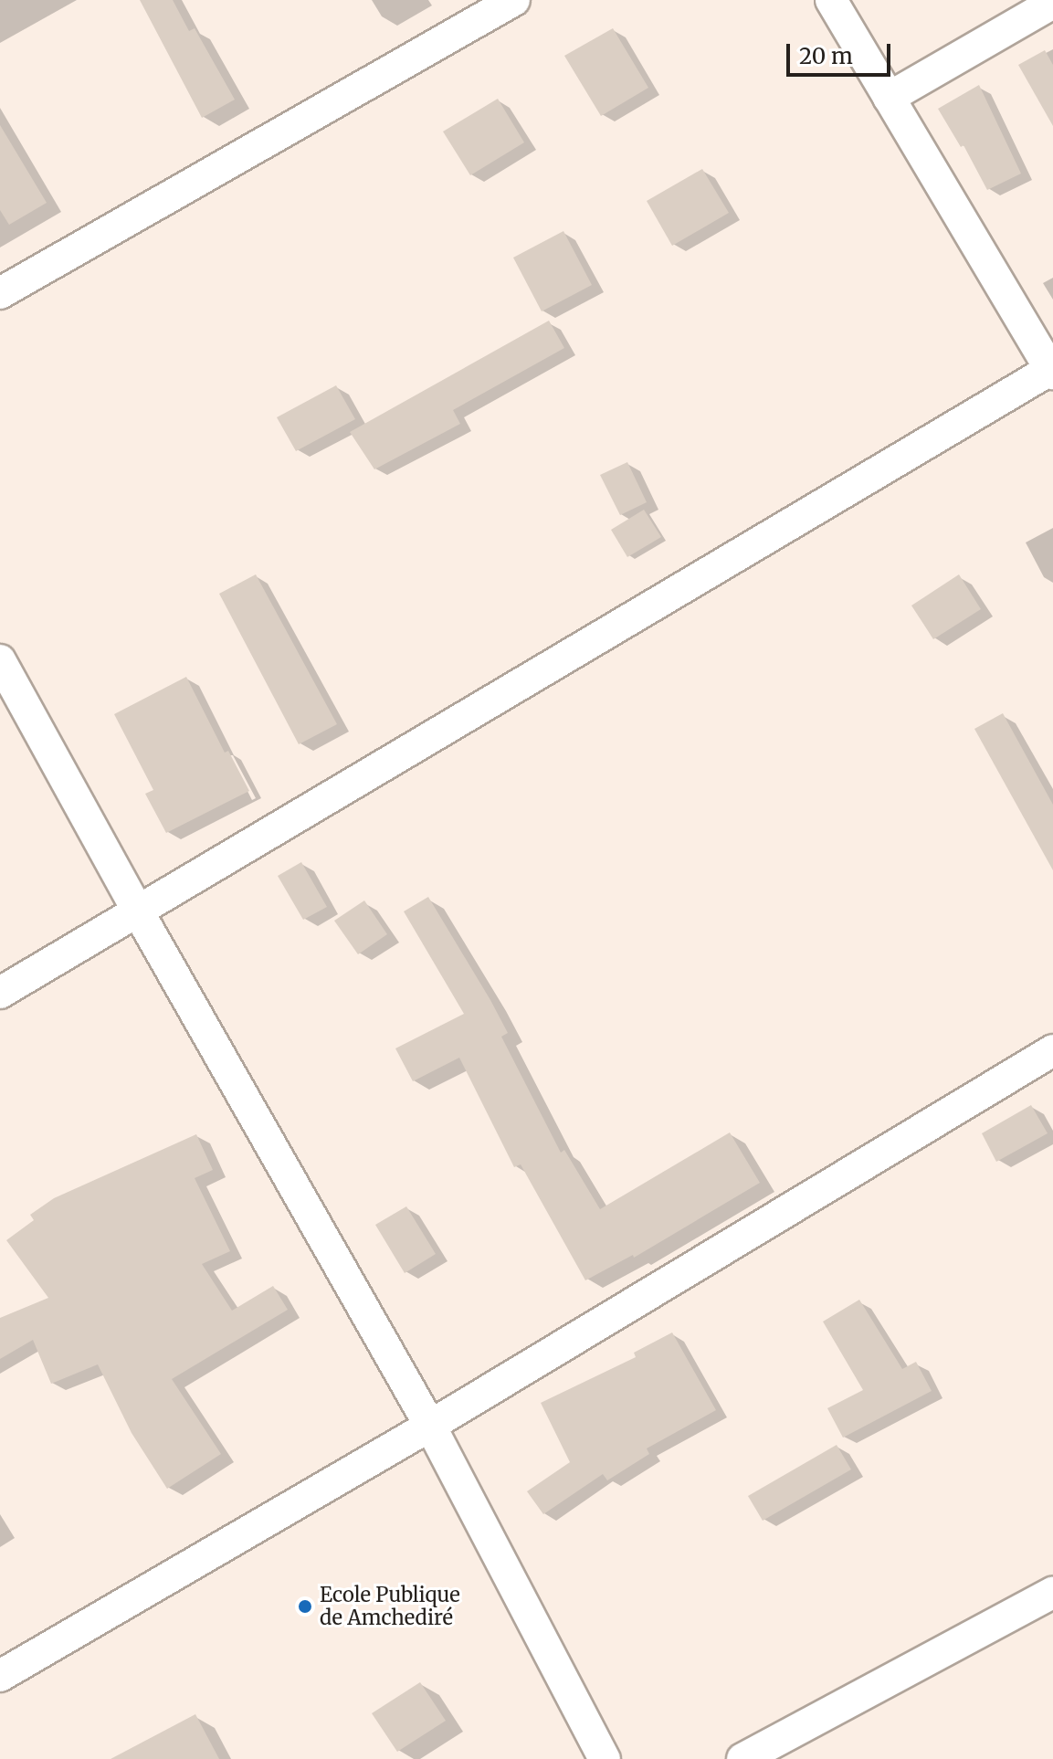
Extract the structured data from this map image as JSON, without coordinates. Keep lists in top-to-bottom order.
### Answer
{
  "places": ["Ecole Publique de Amchediré"],
  "scale_bar": "20 m"
}
